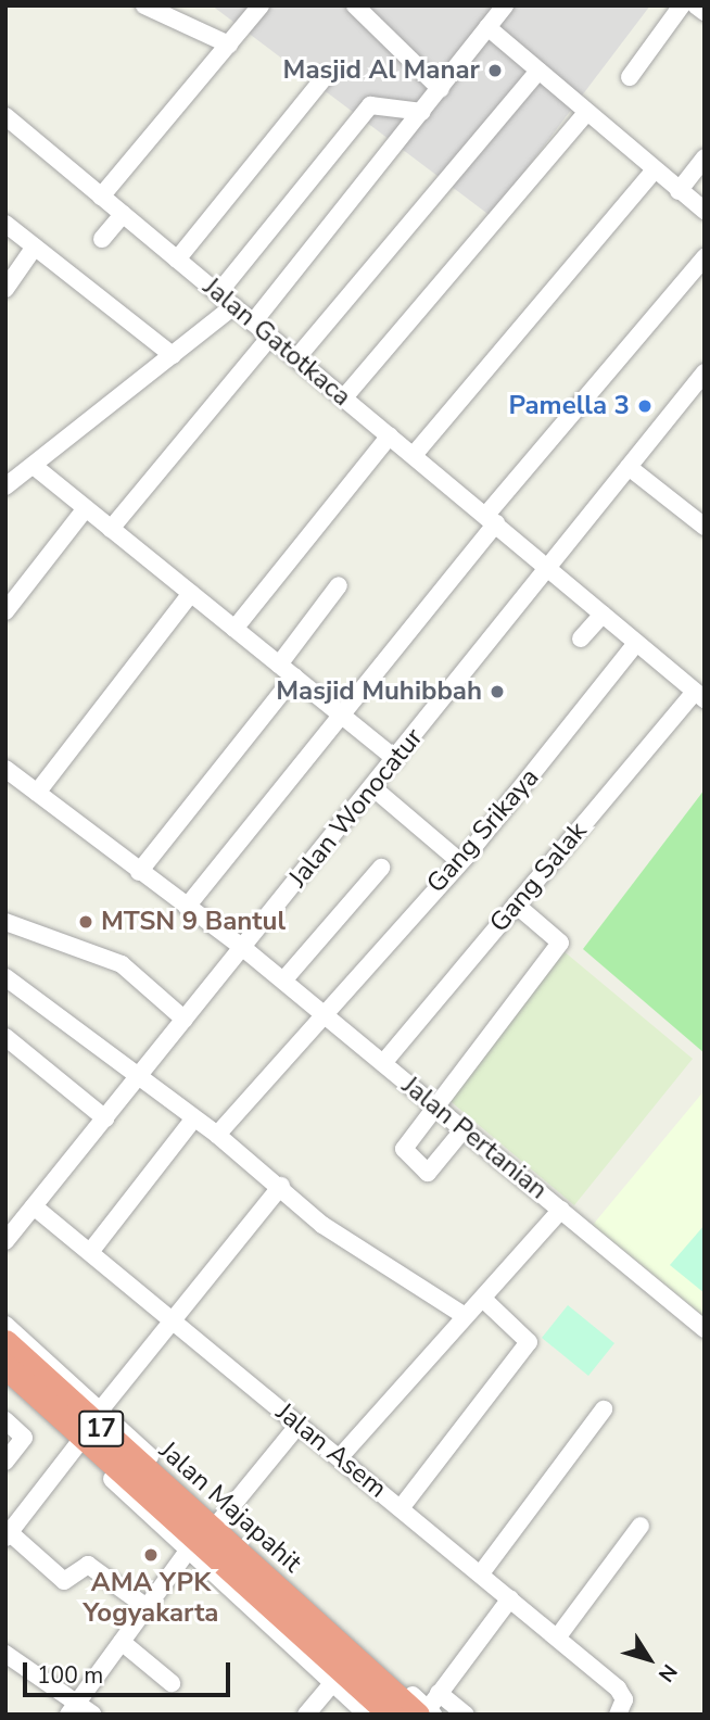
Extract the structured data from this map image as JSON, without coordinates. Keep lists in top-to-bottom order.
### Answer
{
  "streets": {
    "highway": ["17", "Jalan Majapahit"],
    "street": [
      "Jalan Gatotkaca",
      "Jalan Wonocatur",
      "Gang Srikaya",
      "Gang Salak",
      "Jalan Pertanian",
      "Jalan Asem"
    ]
  },
  "crossings": [
    ["Jalan Gatotkaca", "Jalan Wonocatur"],
    ["Jalan Gatotkaca", "Gang Srikaya"],
    ["Jalan Gatotkaca", "Gang Salak"],
    ["Jalan Wonocatur", "Jalan Pertanian"],
    ["Jalan Wonocatur", "Jalan Asem"],
    ["Gang Srikaya", "Jalan Pertanian"],
    ["Gang Salak", "Jalan Pertanian"]
  ],
  "places": [
    "Masjid Al Manar",
    "Pamella 3",
    "Masjid Muhibbah",
    "MTSN 9 Bantul",
    "AMA YPK Yogyakarta"
  ],
  "scale_bar": "100 m",
  "north": "bottom right"
}
